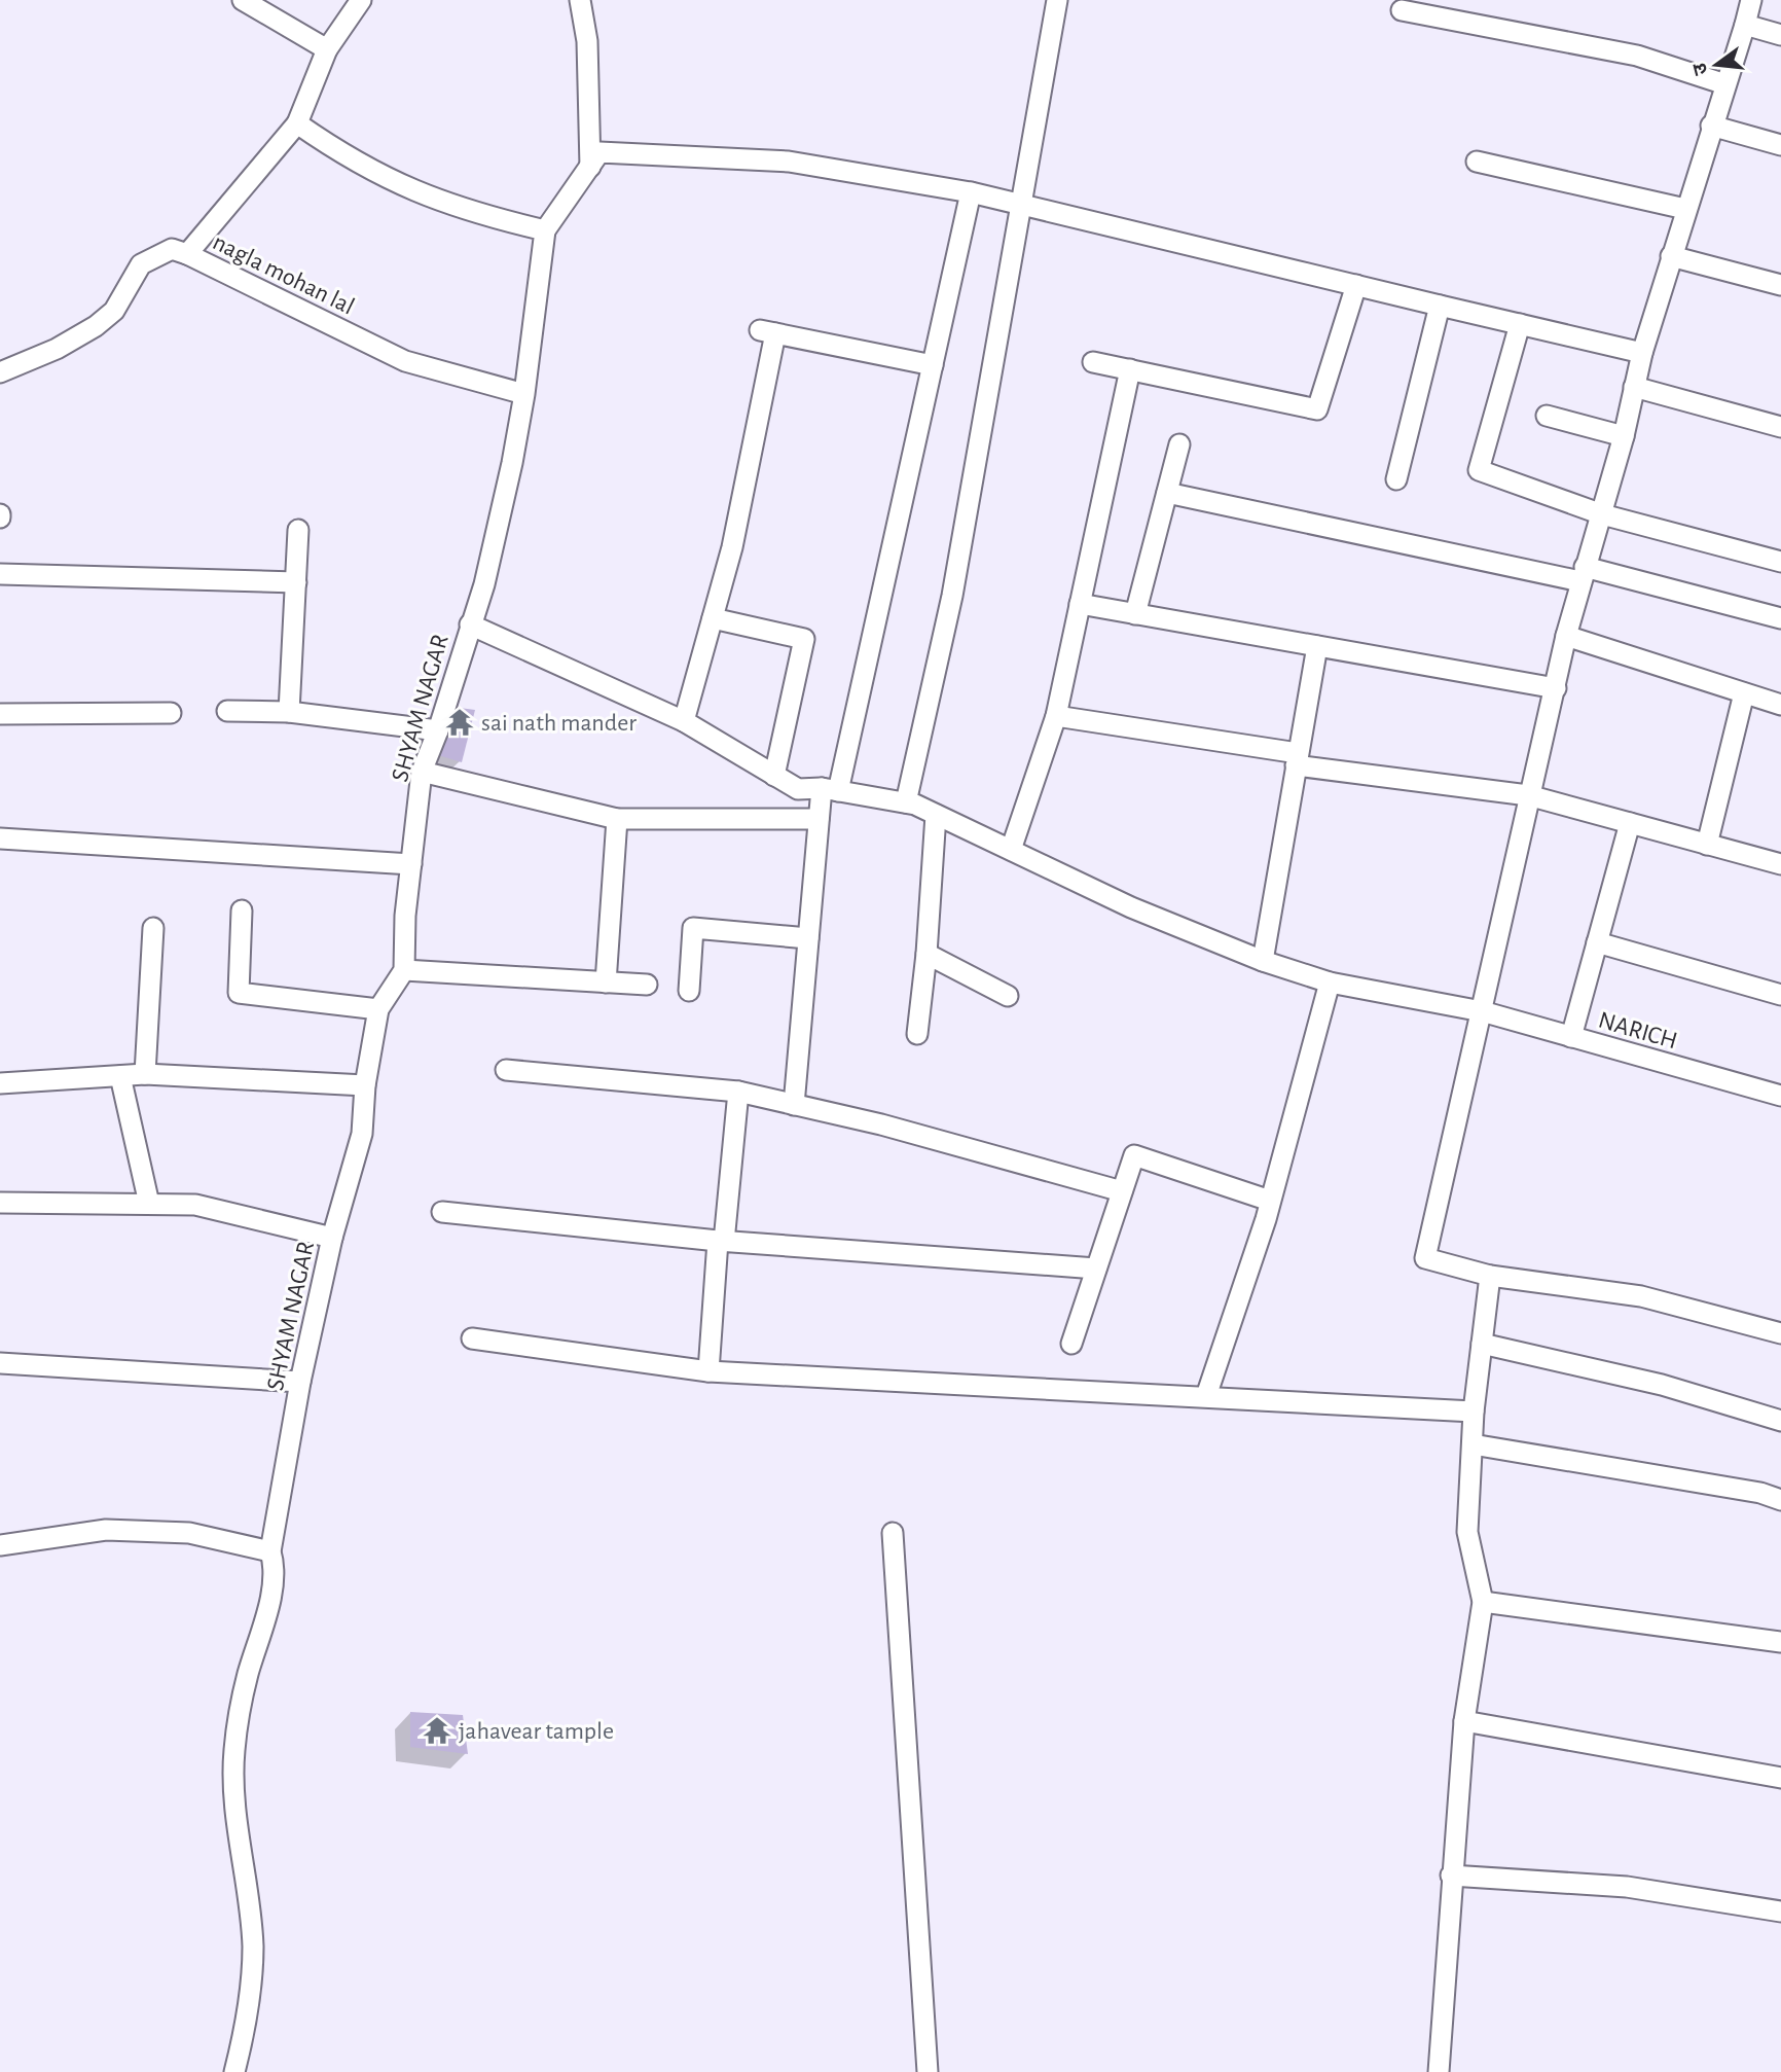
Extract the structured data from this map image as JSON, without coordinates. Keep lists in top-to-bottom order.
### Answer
{
  "streets": {
    "street": ["nagla mohan lal", "SHYAM NAGAR", "NARICH"]
  },
  "crossings": [
    ["nagla mohan lal", "SHYAM NAGAR"],
    ["SHYAM NAGAR", "NARICH"]
  ],
  "places": {
    "temple": ["sai nath mander", "jahavear tample"]
  },
  "north": "left"
}
